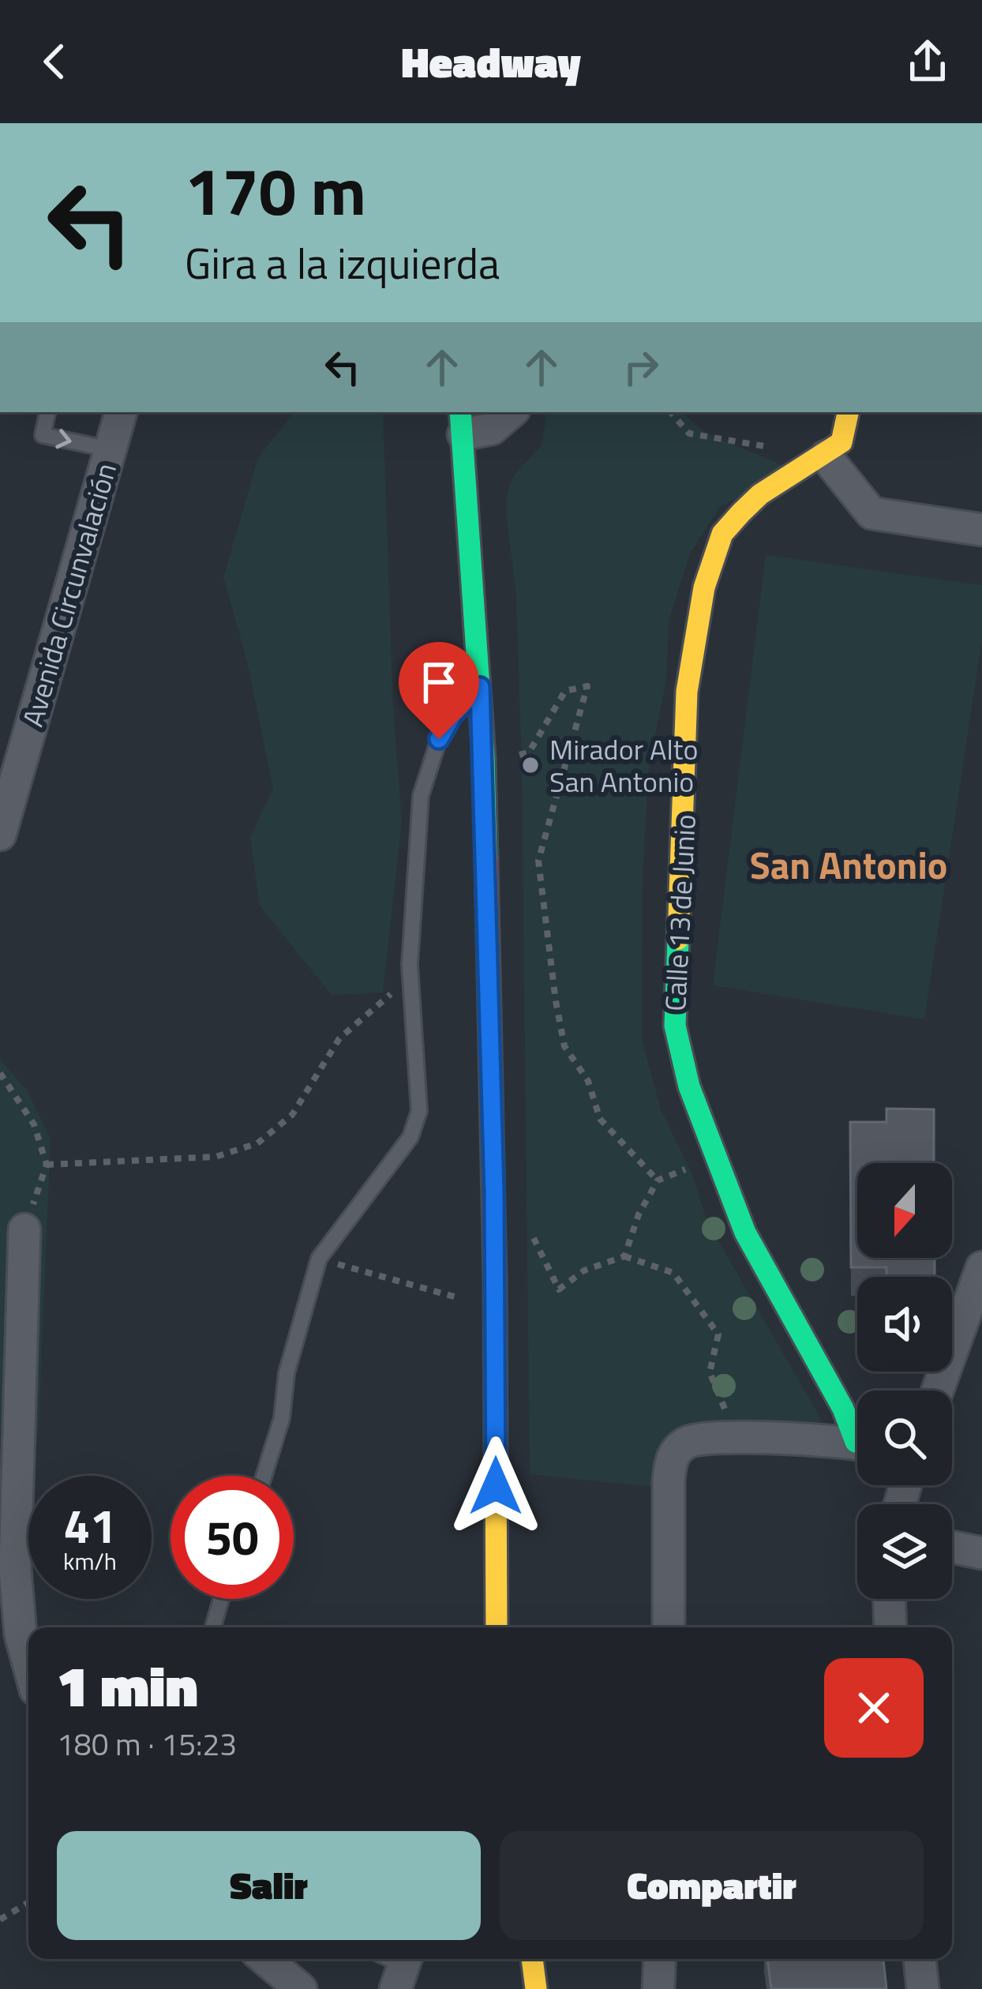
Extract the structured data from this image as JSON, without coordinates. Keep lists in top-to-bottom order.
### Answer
{
  "streets": {
    "main road": ["Calle 13 de Junio"],
    "street": ["Avenida Circunvalación"]
  },
  "districts": ["San Antonio"],
  "places": ["Mirador Alto San Antonio"],
  "north": "bottom",
  "page": {
    "header": "Headway",
    "turn": ["170 m", "Gira a la izquierda"],
    "speed": "41 km/h",
    "limit": "50",
    "heading": ["1 min", "180 m · 15:23"],
    "buttons": ["Salir", "Compartir"]
  }
}
